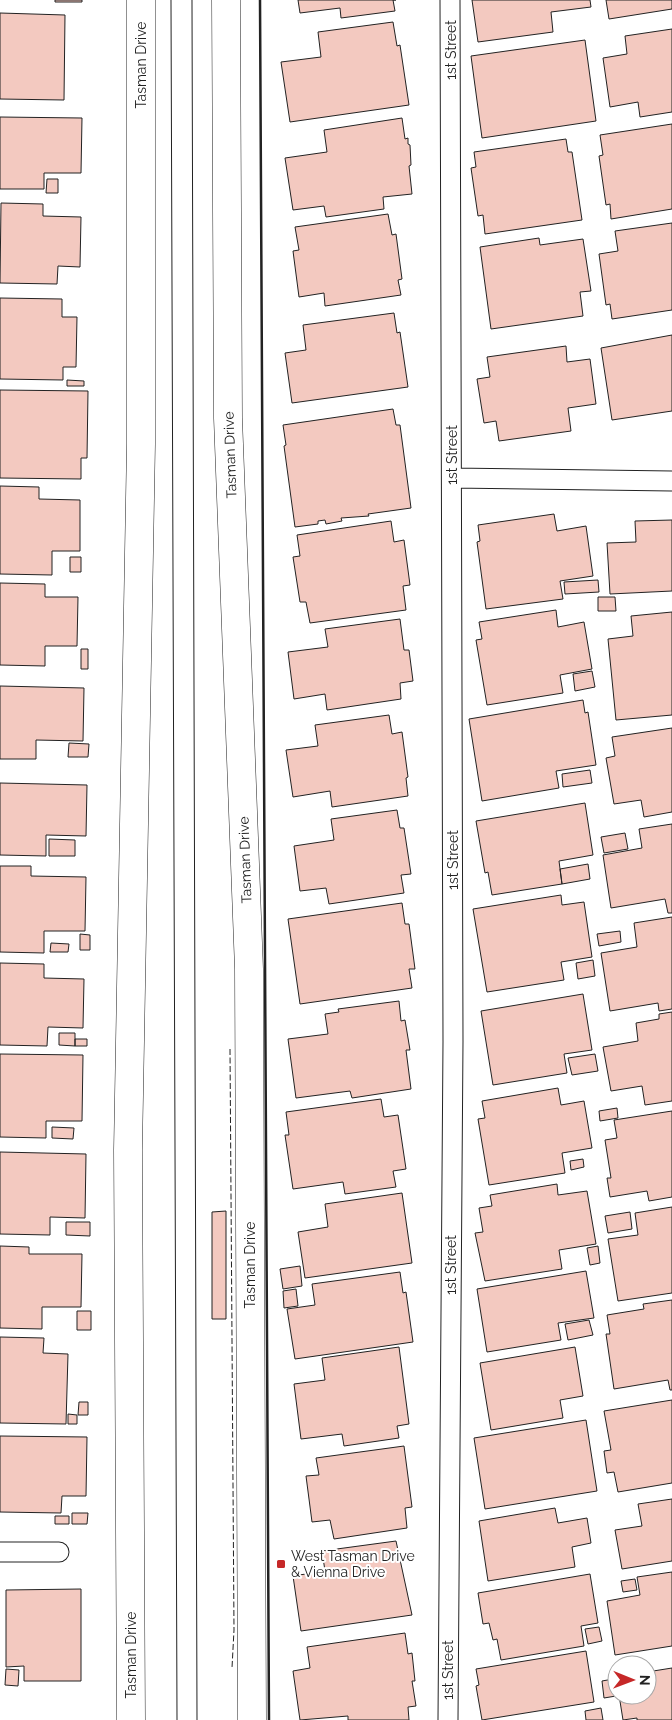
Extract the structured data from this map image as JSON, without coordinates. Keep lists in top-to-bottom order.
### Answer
{
  "streets": {
    "street": ["Tasman Drive"],
    "lane": ["1st Street"]
  },
  "places": {
    "transit": ["West Tasman Drive & Vienna Drive"]
  },
  "north": "right"
}
